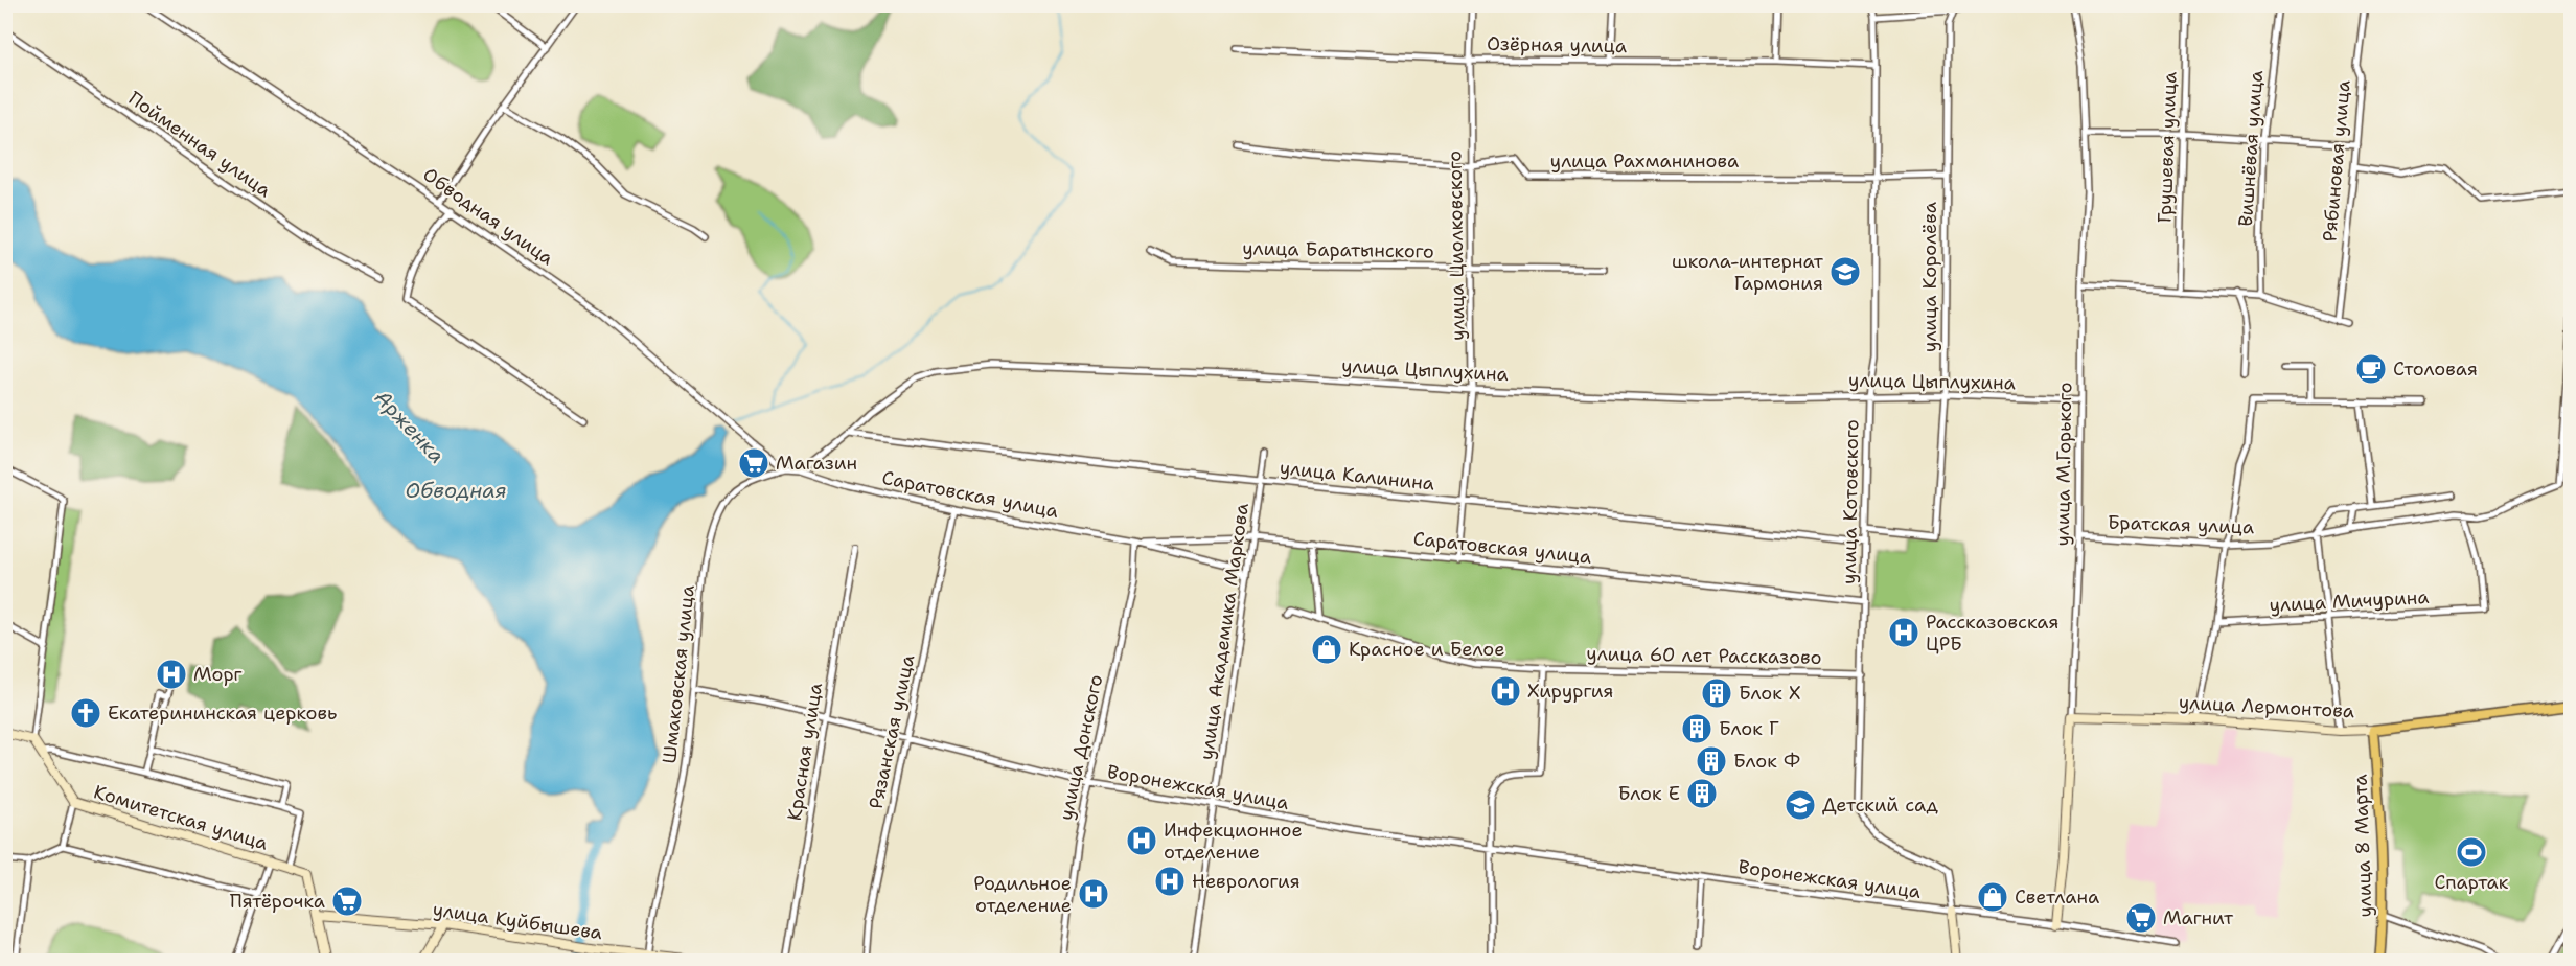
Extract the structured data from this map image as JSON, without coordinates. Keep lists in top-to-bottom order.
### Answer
{
  "streets": {
    "main road": ["улица Лермонтова", "улица 8 Марта"],
    "street": [
      "Озёрная улица",
      "Пойменная улица",
      "Грушевая улица",
      "Вишнёвая улица",
      "улица Рахманинова",
      "Рябиновая улица",
      "Обводная улица",
      "улица Циолковского",
      "улица Баратынского",
      "улица Королёва",
      "улица Цыплухина",
      "улица М.Горького",
      "улица Калинина",
      "Саратовская улица",
      "улица Котовского",
      "Братская улица",
      "улица Мичурина",
      "улица Академика Маркова",
      "улица 60 лет Рассказово",
      "Шмаковская улица",
      "Рязанская улица",
      "улица Донского",
      "Красная улица",
      "Воронежская улица",
      "Комитетская улица",
      "улица Куйбышева"
    ]
  },
  "crossings": [
    ["Озёрная улица", "улица Циолковского"],
    ["Озёрная улица", "улица Котовского"],
    ["улица Рахманинова", "улица Циолковского"],
    ["улица Рахманинова", "улица Королёва"],
    ["улица Рахманинова", "улица Котовского"],
    ["Обводная улица", "Шмаковская улица"],
    ["улица Циолковского", "улица Баратынского"],
    ["улица Циолковского", "улица Цыплухина"],
    ["улица Циолковского", "улица Калинина"],
    ["улица Циолковского", "Саратовская улица"],
    ["улица Королёва", "улица Цыплухина"],
    ["улица Королёва", "улица Котовского"],
    ["улица Цыплухина", "улица М.Горького"],
    ["улица Цыплухина", "улица Калинина"],
    ["улица Цыплухина", "Саратовская улица"],
    ["улица Цыплухина", "улица Котовского"],
    ["улица М.Горького", "Братская улица"],
    ["улица М.Горького", "улица Лермонтова"],
    ["улица М.Горького", "Воронежская улица"],
    ["улица Калинина", "улица Котовского"],
    ["улица Калинина", "улица Академика Маркова"],
    ["Саратовская улица", "улица Котовского"],
    ["Саратовская улица", "улица Академика Маркова"],
    ["Саратовская улица", "Рязанская улица"],
    ["Саратовская улица", "улица Донского"],
    ["улица Котовского", "улица 60 лет Рассказово"],
    ["улица Котовского", "Воронежская улица"],
    ["Братская улица", "улица Мичурина"],
    ["улица Академика Маркова", "Воронежская улица"],
    ["Шмаковская улица", "Воронежская улица"],
    ["Шмаковская улица", "улица Куйбышева"],
    ["улица Лермонтова", "улица 8 Марта"],
    ["Рязанская улица", "Воронежская улица"],
    ["улица Донского", "Воронежская улица"],
    ["Красная улица", "Воронежская улица"],
    ["Комитетская улица", "улица Куйбышева"]
  ],
  "water": ["Арженка", "Обводная"],
  "places": {
    "school or university": ["школа-интернат Гармония", "Детский сад"],
    "cafe": ["Столовая"],
    "supermarket": ["Магазин", "Пятёрочка", "Магнит"],
    "hospital": [
      "Рассказовская ЦРБ",
      "Морг",
      "Хирургия",
      "Инфекционное отделение",
      "Неврология",
      "Родильное отделение"
    ],
    "shop": ["Красное и Белое", "Светлана"],
    "building": [
      "Блок Х",
      "Блок Г",
      "Блок Ф",
      "Блок Е"
    ],
    "church": ["Екатерининская церковь"],
    "sports": ["Спартак"]
  }
}
